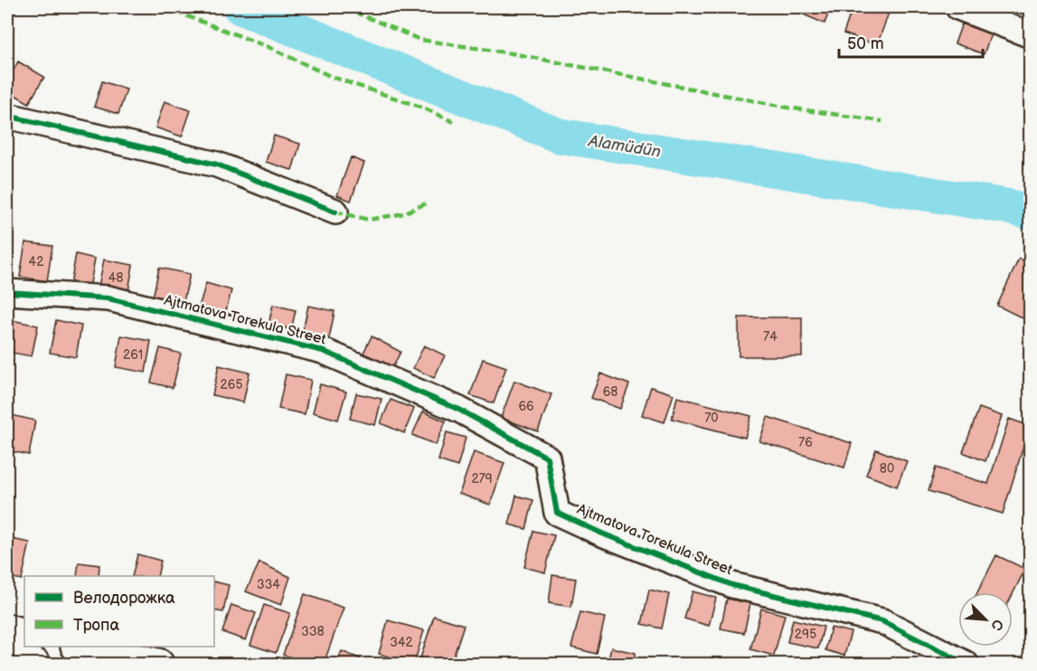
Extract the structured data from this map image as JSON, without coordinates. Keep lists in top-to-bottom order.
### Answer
{
  "streets": {
    "street": ["Ajtmatova Torekula Street"]
  },
  "water": ["Alamüdün"],
  "house_numbers": [
    "42",
    "48",
    "74",
    "261",
    "265",
    "68",
    "66",
    "70",
    "76",
    "80",
    "279",
    "334",
    "338",
    "295",
    "342"
  ],
  "legend": ["Велодорожка", "Тропа"],
  "scale_bar": "50 m",
  "north": "bottom right"
}
